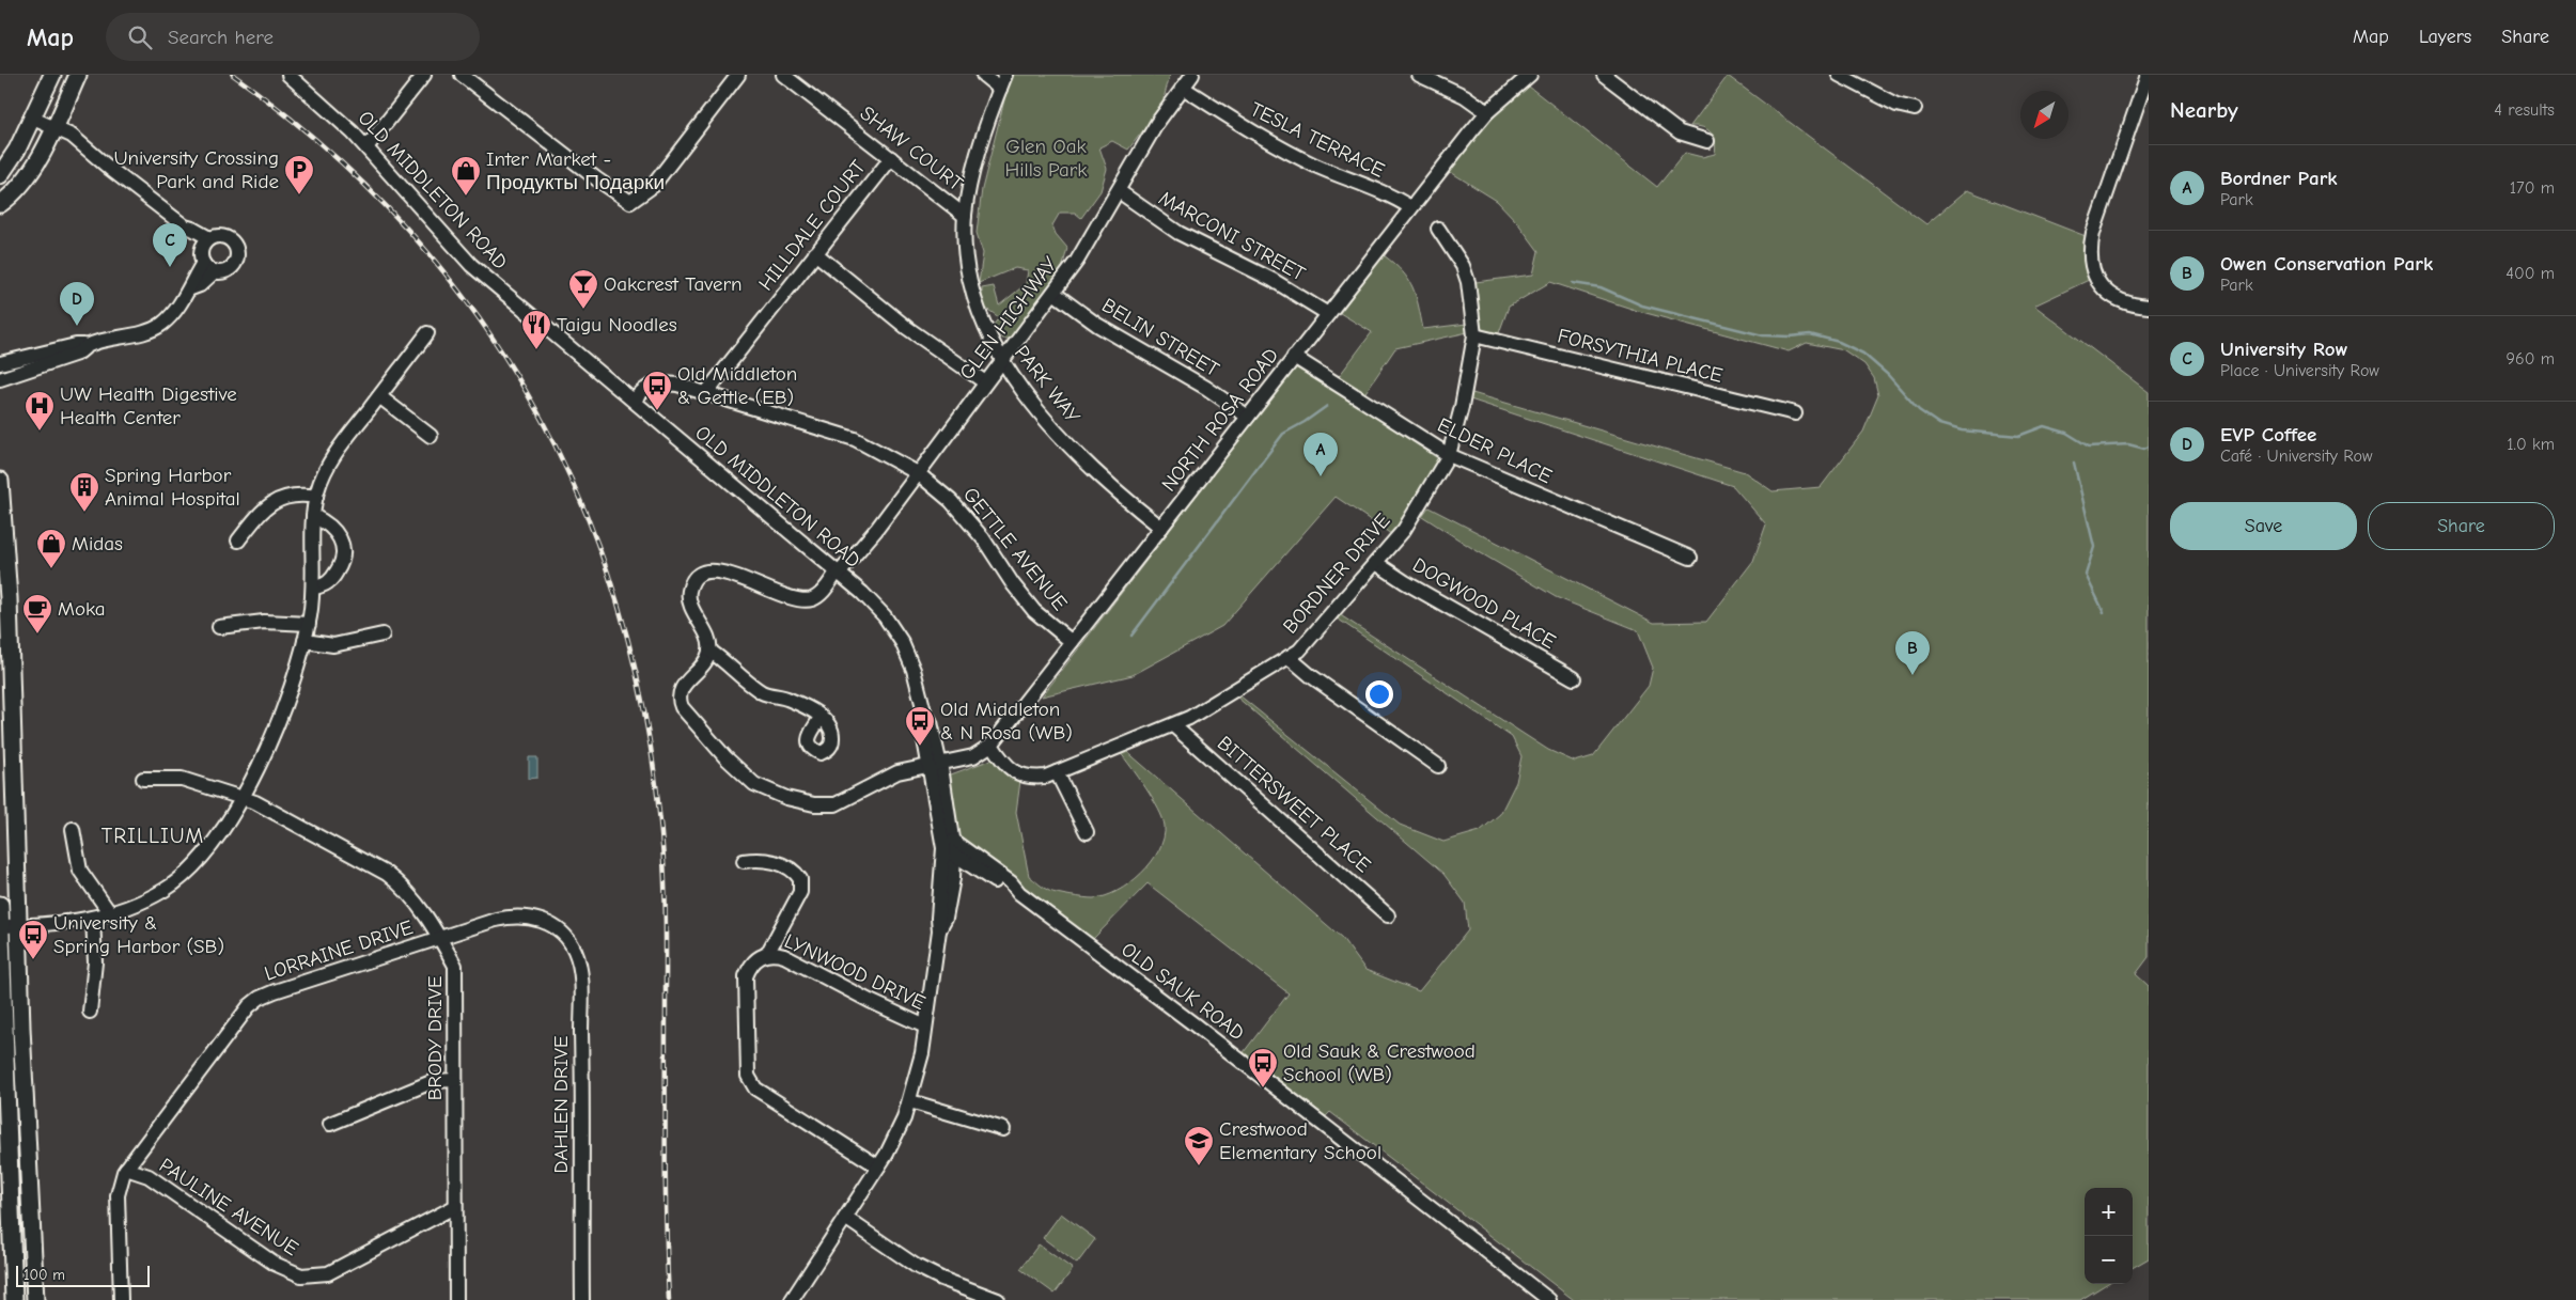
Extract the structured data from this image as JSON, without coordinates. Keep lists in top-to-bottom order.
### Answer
{
  "streets": {
    "street": [
      "TESLA TERRACE",
      "SHAW COURT",
      "OLD MIDDLETON ROAD",
      "HILLDALE COURT",
      "MARCONI STREET",
      "GLEN HIGHWAY",
      "BELIN STREET",
      "FORSYTHIA PLACE",
      "PARK WAY",
      "NORTH ROSA ROAD",
      "ELDER PLACE",
      "GETTLE AVENUE",
      "BORDNER DRIVE",
      "DOGWOOD PLACE",
      "BITTERSWEET PLACE",
      "LORRAINE DRIVE",
      "LYNWOOD DRIVE",
      "OLD SAUK ROAD",
      "BRODY DRIVE",
      "DAHLEN DRIVE",
      "PAULINE AVENUE"
    ]
  },
  "crossings": [
    ["TESLA TERRACE", "GLEN HIGHWAY"],
    ["TESLA TERRACE", "NORTH ROSA ROAD"],
    ["SHAW COURT", "HILLDALE COURT"],
    ["SHAW COURT", "PARK WAY"],
    ["OLD MIDDLETON ROAD", "GLEN HIGHWAY"],
    ["OLD MIDDLETON ROAD", "NORTH ROSA ROAD"],
    ["OLD MIDDLETON ROAD", "GETTLE AVENUE"],
    ["OLD MIDDLETON ROAD", "LYNWOOD DRIVE"],
    ["OLD MIDDLETON ROAD", "OLD SAUK ROAD"],
    ["HILLDALE COURT", "GETTLE AVENUE"],
    ["MARCONI STREET", "GLEN HIGHWAY"],
    ["MARCONI STREET", "NORTH ROSA ROAD"],
    ["GLEN HIGHWAY", "BELIN STREET"],
    ["GLEN HIGHWAY", "PARK WAY"],
    ["GLEN HIGHWAY", "NORTH ROSA ROAD"],
    ["GLEN HIGHWAY", "GETTLE AVENUE"],
    ["BELIN STREET", "NORTH ROSA ROAD"],
    ["FORSYTHIA PLACE", "BORDNER DRIVE"],
    ["PARK WAY", "NORTH ROSA ROAD"],
    ["NORTH ROSA ROAD", "ELDER PLACE"],
    ["NORTH ROSA ROAD", "GETTLE AVENUE"],
    ["NORTH ROSA ROAD", "BORDNER DRIVE"],
    ["ELDER PLACE", "BORDNER DRIVE"],
    ["BORDNER DRIVE", "DOGWOOD PLACE"],
    ["BORDNER DRIVE", "BITTERSWEET PLACE"],
    ["LORRAINE DRIVE", "BRODY DRIVE"],
    ["LORRAINE DRIVE", "DAHLEN DRIVE"],
    ["LORRAINE DRIVE", "PAULINE AVENUE"],
    ["BRODY DRIVE", "PAULINE AVENUE"]
  ],
  "districts": ["TRILLIUM"],
  "parks": ["Glen Oak Hills Park"],
  "places": {
    "parking": ["University Crossing Park and Ride"],
    "shop": ["Inter Market - Продукты Подарки", "Midas"],
    "bar": ["Oakcrest Tavern"],
    "restaurant": ["Taigu Noodles"],
    "bus stop": [
      "Old Middleton & Gettle (EB)",
      "Old Middleton & N Rosa (WB)",
      "University & Spring Harbor (SB)",
      "Old Sauk & Crestwood School (WB)"
    ],
    "hospital": ["UW Health Digestive Health Center"],
    "building": ["Spring Harbor Animal Hospital"],
    "cafe": ["Moka"],
    "school or university": ["Crestwood Elementary School"]
  },
  "scale_bar": "100 m",
  "north": "bottom left",
  "page": {
    "header": "Map",
    "search": "Search here",
    "nav": ["Map", "Layers", "Share"],
    "heading": ["Nearby", "4 results"],
    "list": [
      {
        "mark": "A",
        "name": "Bordner Park",
        "note": "Park",
        "value": "170 m"
      },
      {
        "mark": "B",
        "name": "Owen Conservation Park",
        "note": "Park",
        "value": "400 m"
      },
      {
        "mark": "C",
        "name": "University Row",
        "note": "Place · University Row",
        "value": "960 m"
      },
      {
        "mark": "D",
        "name": "EVP Coffee",
        "note": "Café · University Row",
        "value": "1.0 km"
      }
    ],
    "pins": [
      "C",
      "D",
      "A",
      "B"
    ],
    "buttons": ["Save", "Share"],
    "map_buttons": ["+", "−"],
    "scale": "100 m"
  }
}
